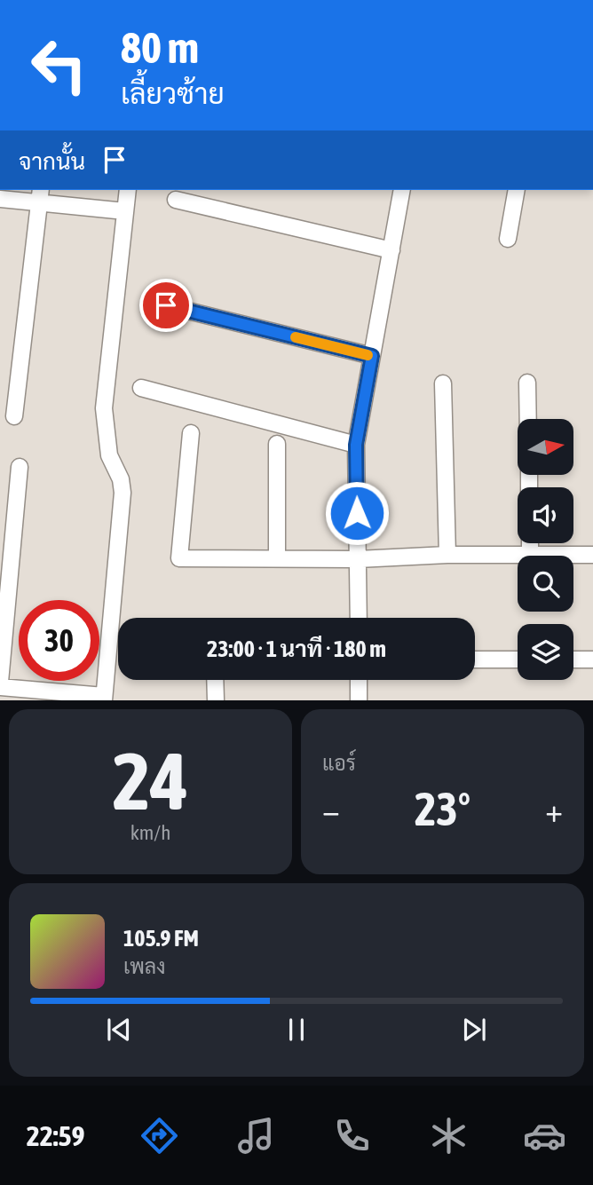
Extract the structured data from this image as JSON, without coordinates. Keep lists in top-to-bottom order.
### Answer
{
  "north": "right",
  "page": {
    "turn": ["80 m", "เลี้ยวซ้าย"],
    "then": "จากนั้น",
    "limit": "30",
    "trip": "23:00 · 1 นาที · 180 m",
    "tile": [
      ["24", "km/h"],
      "แอร์"
    ],
    "heat": ["−", "23°", "+"],
    "song": ["105.9 FM", "เพลง"],
    "tabs": "22:59"
  }
}
